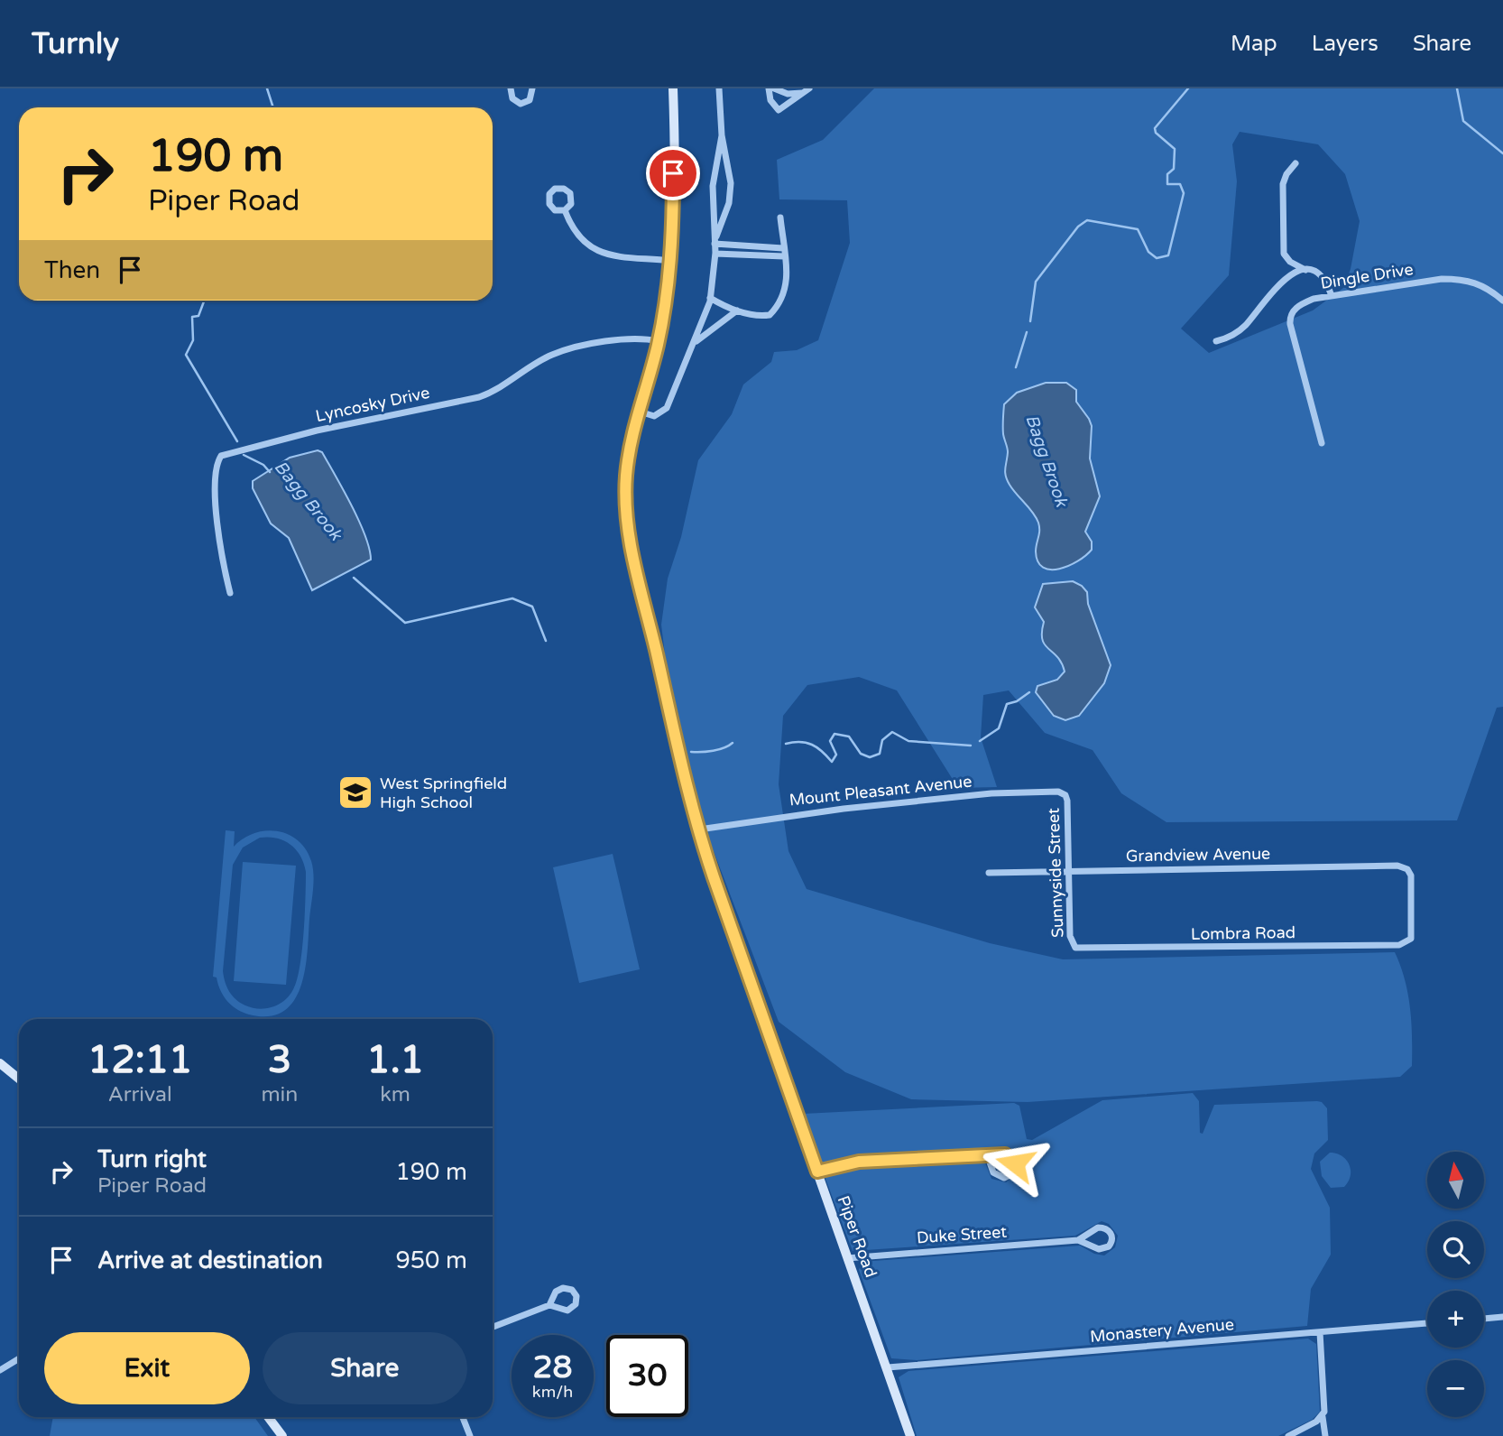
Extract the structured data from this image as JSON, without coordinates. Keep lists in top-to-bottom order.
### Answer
{
  "streets": {
    "main road": ["Piper Road"],
    "street": [
      "Dingle Drive",
      "Lyncosky Drive",
      "Mount Pleasant Avenue",
      "Grandview Avenue",
      "Sunnyside Street",
      "Lombra Road",
      "Duke Street",
      "Monastery Avenue"
    ]
  },
  "crossings": [
    ["Lyncosky Drive", "Piper Road"],
    ["Mount Pleasant Avenue", "Sunnyside Street"],
    ["Mount Pleasant Avenue", "Piper Road"],
    ["Grandview Avenue", "Sunnyside Street"],
    ["Grandview Avenue", "Lombra Road"],
    ["Sunnyside Street", "Lombra Road"],
    ["Duke Street", "Piper Road"],
    ["Piper Road", "Monastery Avenue"]
  ],
  "water": ["Bagg Brook"],
  "places": {
    "school or university": ["West Springfield High School"]
  },
  "north": "top",
  "page": {
    "header": "Turnly",
    "nav": ["Map", "Layers", "Share"],
    "turn": ["190 m", "Piper Road"],
    "then": "Then",
    "eta": [
      "12:11",
      "Arrival",
      "3",
      "min",
      "1.1",
      "km"
    ],
    "list": [
      {
        "name": "Turn right",
        "note": "Piper Road",
        "value": "190 m"
      },
      {
        "name": "Arrive at destination",
        "value": "950 m"
      }
    ],
    "map_buttons": ["+", "−"],
    "buttons": ["Exit", "Share"],
    "speed": "28 km/h",
    "limit": "30"
  }
}
